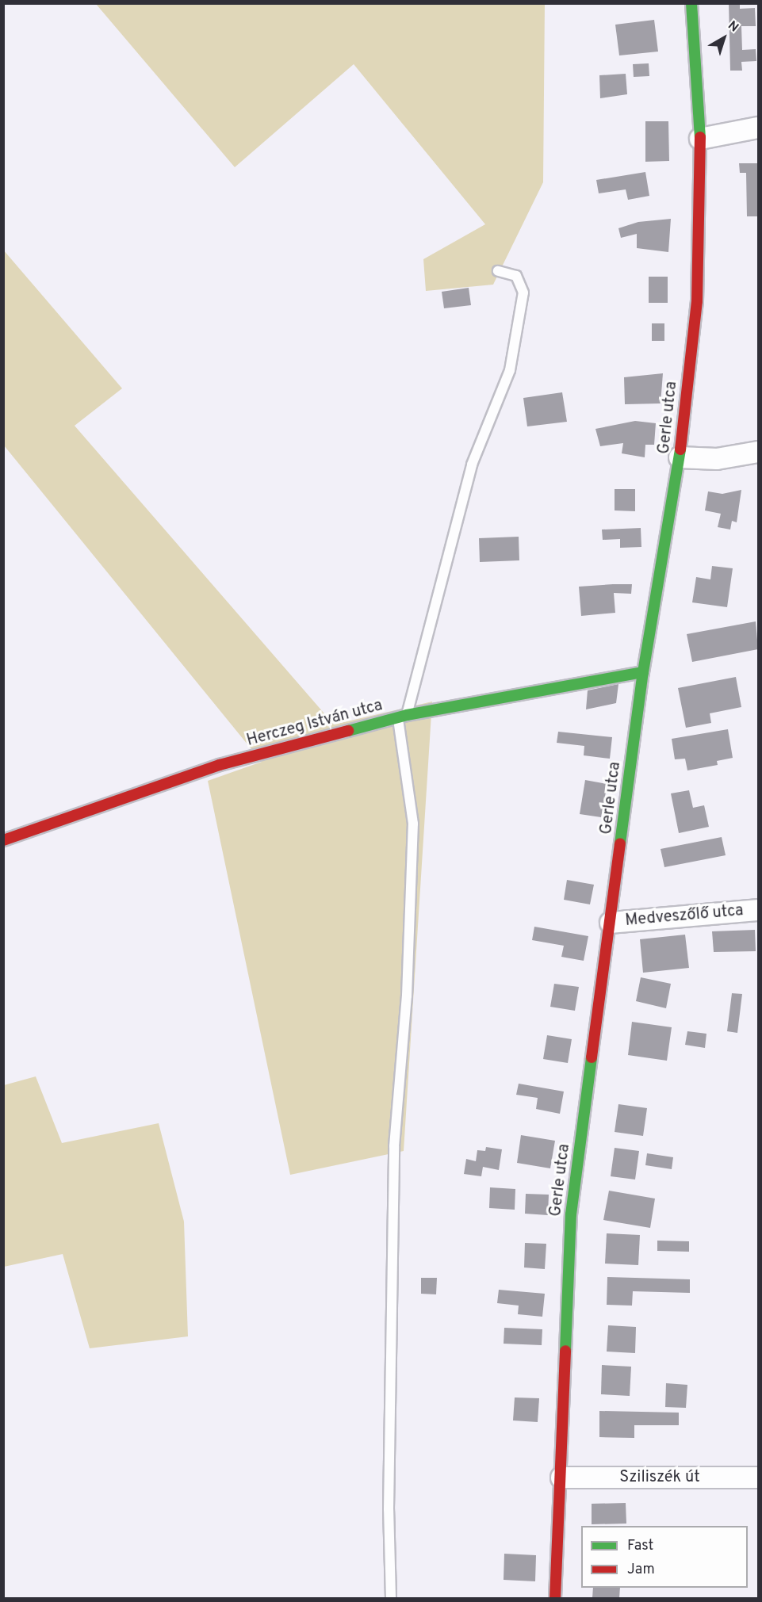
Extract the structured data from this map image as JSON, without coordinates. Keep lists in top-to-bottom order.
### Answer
{
  "streets": {
    "street": [
      "Gerle utca",
      "Herczeg István utca",
      "Medveszőlő utca",
      "Sziliszék út"
    ]
  },
  "crossings": [
    ["Gerle utca", "Herczeg István utca"],
    ["Gerle utca", "Medveszőlő utca"],
    ["Gerle utca", "Sziliszék út"]
  ],
  "legend": ["Fast", "Jam"],
  "north": "top right"
}
